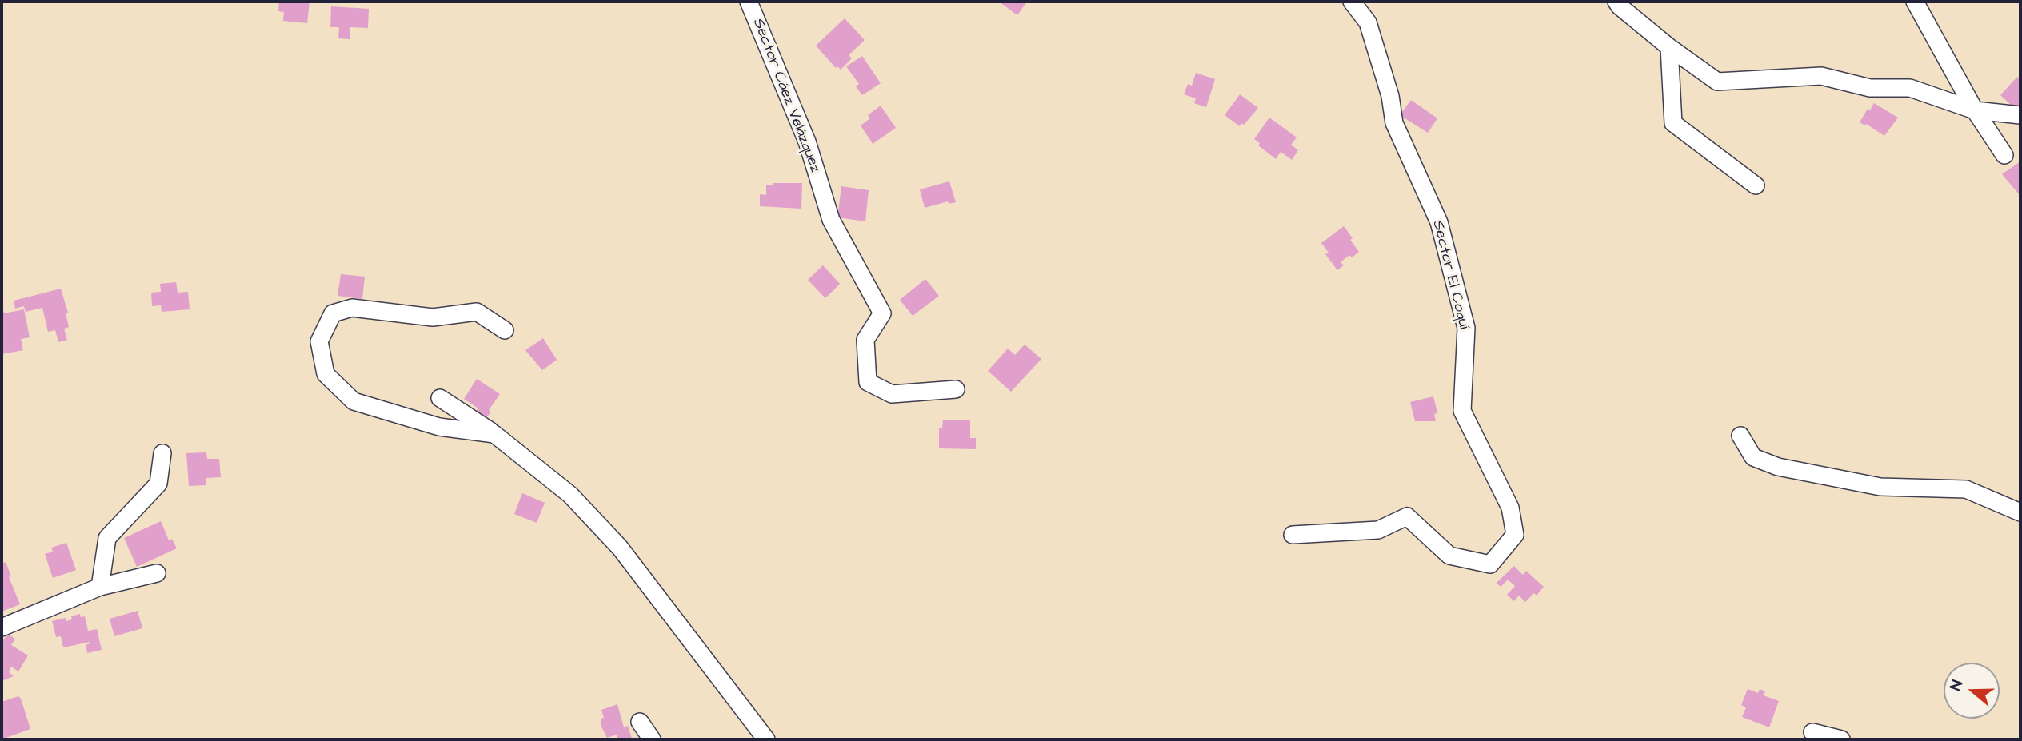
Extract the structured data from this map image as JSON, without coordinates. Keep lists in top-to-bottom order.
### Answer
{
  "streets": {
    "street": ["Sector Cáez Velázquez", "Sector El Coquí"]
  },
  "north": "left"
}
